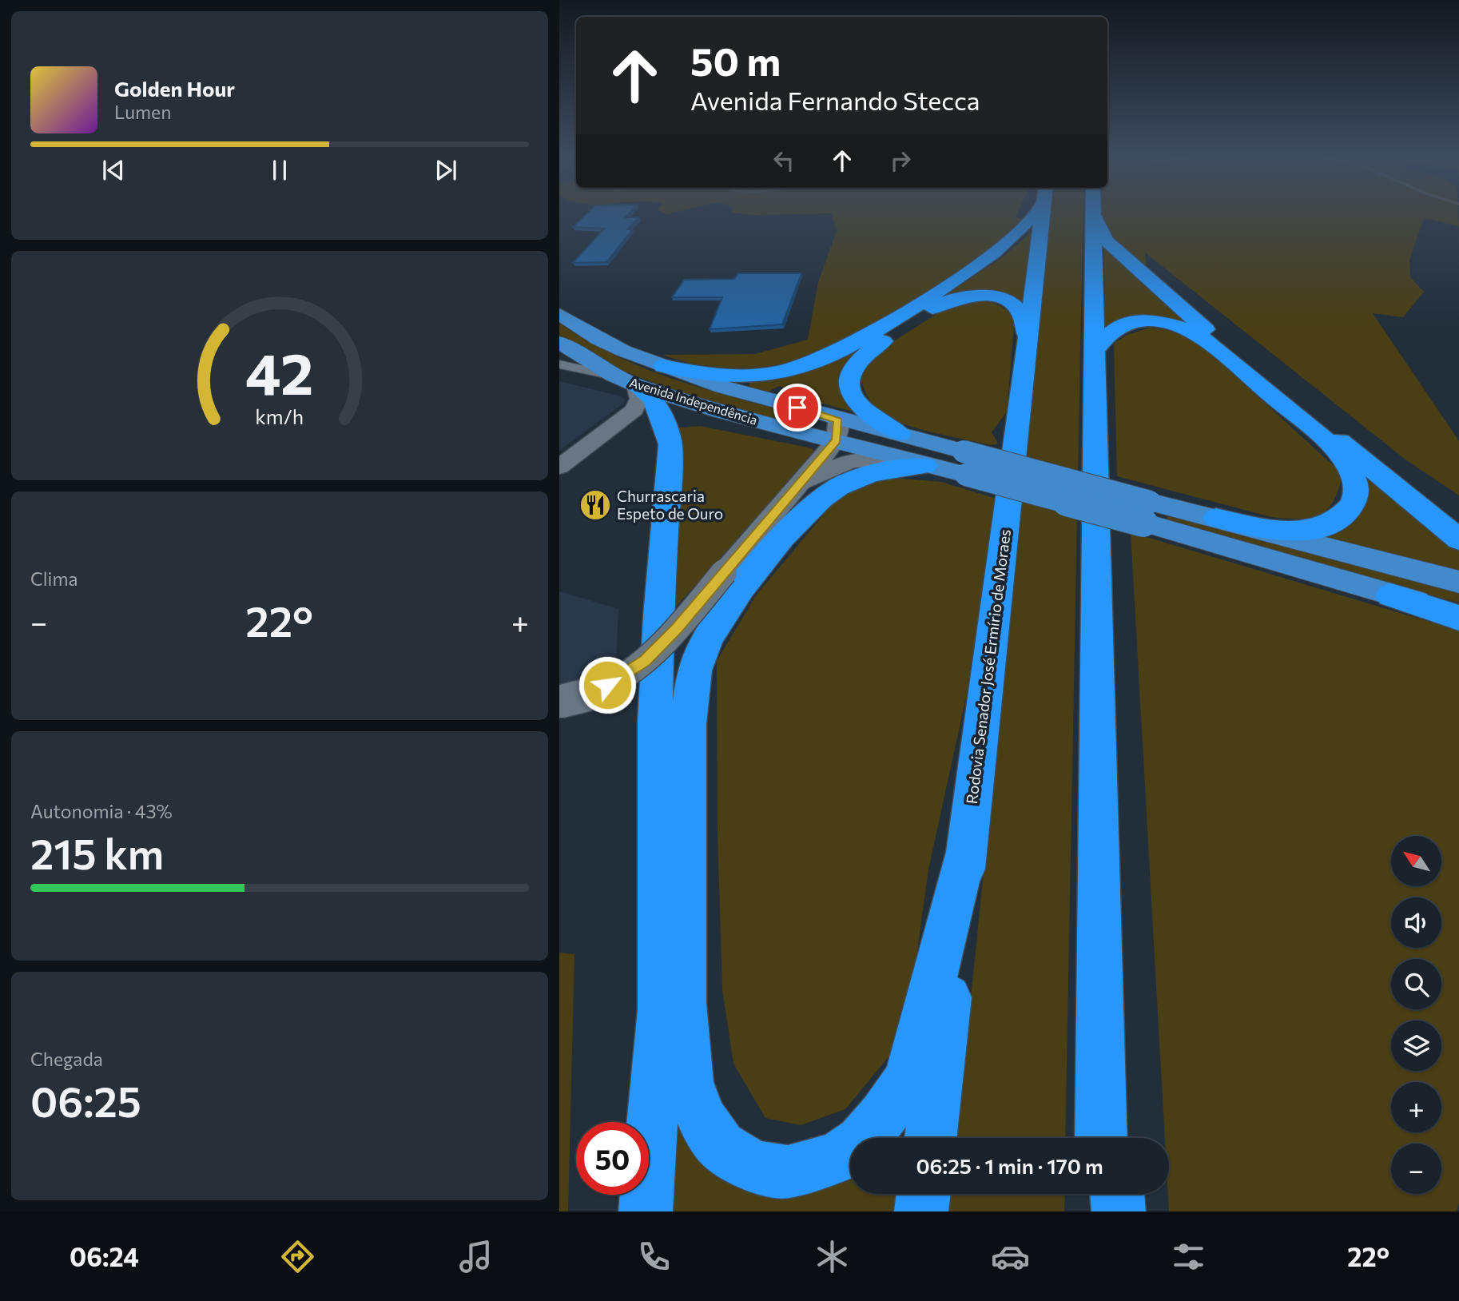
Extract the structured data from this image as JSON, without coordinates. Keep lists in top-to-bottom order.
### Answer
{
  "streets": {
    "highway": ["Rodovia Senador José Ermírio de Moraes"],
    "main road": ["Avenida Independência"]
  },
  "places": {
    "restaurant": ["Churrascaria Espeto de Ouro"]
  },
  "north": "top left",
  "page": {
    "turn": ["50 m", "Avenida Fernando Stecca"],
    "song": ["Golden Hour", "Lumen"],
    "tile": [
      "Clima",
      ["Autonomia · 43%", "215 km"],
      ["Chegada", "06:25"]
    ],
    "heat": ["−", "22°", "+"],
    "map_buttons": ["+", "−"],
    "limit": "50",
    "trip": "06:25 · 1 min · 170 m",
    "tabs": ["06:24", "22°"],
    "gauge": ["42", "km/h"]
  }
}
